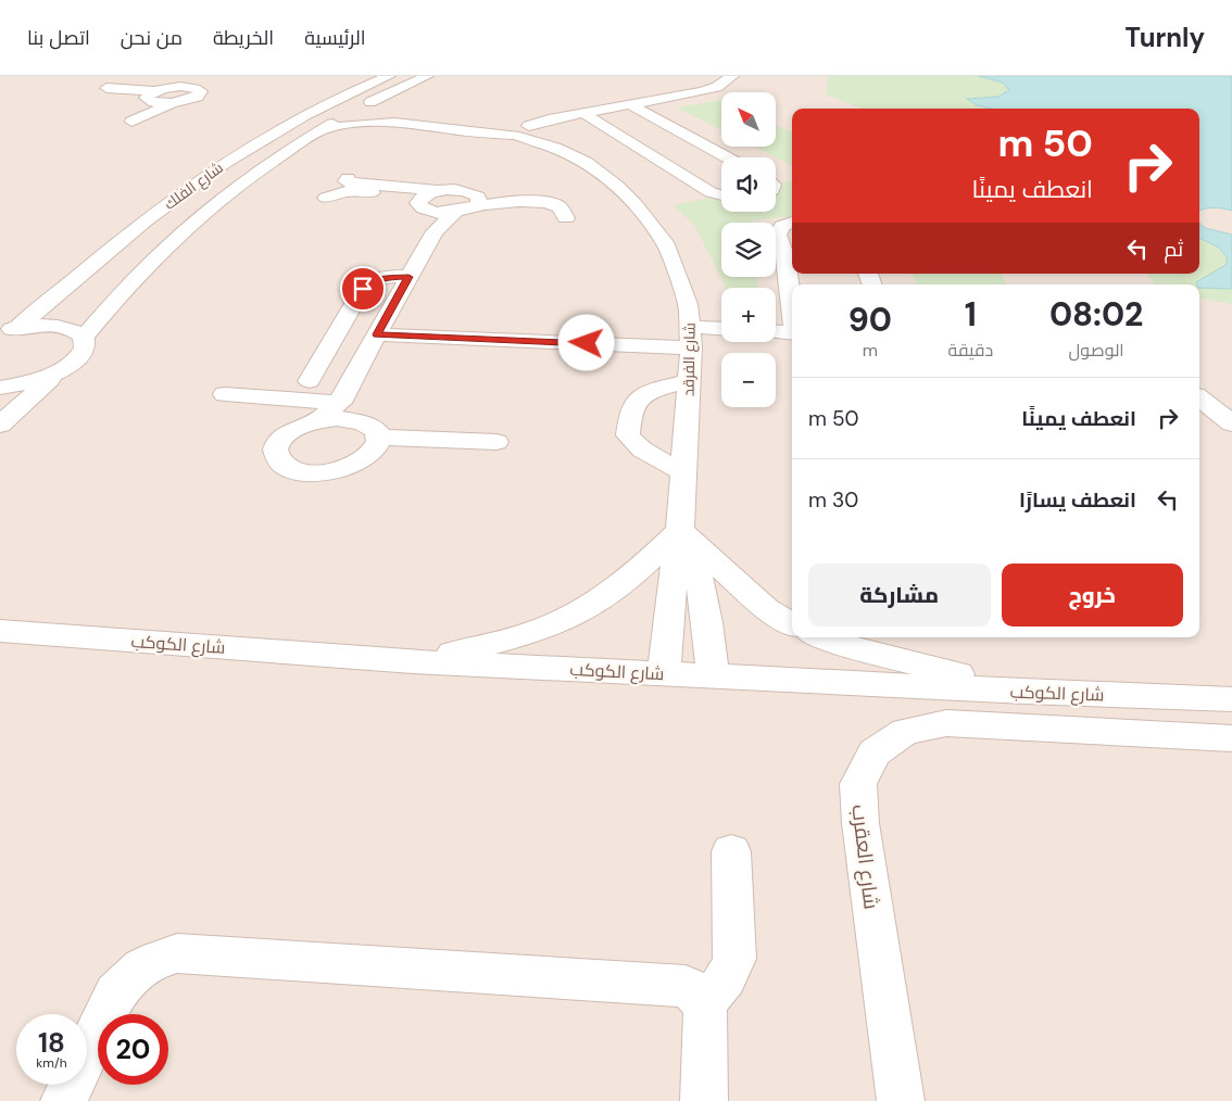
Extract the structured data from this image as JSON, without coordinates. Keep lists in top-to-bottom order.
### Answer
{
  "streets": {
    "street": [
      "شارع الفلك",
      "شارع الفرقد",
      "شارع الكوكب",
      "شارع العقرب"
    ]
  },
  "crossings": [
    ["شارع الفلك", "شارع الفرقد"],
    ["شارع الفرقد", "شارع الكوكب"]
  ],
  "north": "top left",
  "page": {
    "header": "Turnly",
    "nav": [
      "الرئيسية",
      "الخريطة",
      "من نحن",
      "اتصل بنا"
    ],
    "map_buttons": ["+", "−"],
    "turn": ["50 m", "انعطف يمينًا"],
    "then": "ثم",
    "eta": [
      "08:02",
      "الوصول",
      "1",
      "دقيقة",
      "90",
      "m"
    ],
    "list": [
      {
        "name": "انعطف يمينًا",
        "value": "50 m"
      },
      {
        "name": "انعطف يسارًا",
        "value": "30 m"
      }
    ],
    "buttons": ["خروج", "مشاركة"],
    "speed": "18 km/h",
    "limit": "20"
  }
}
